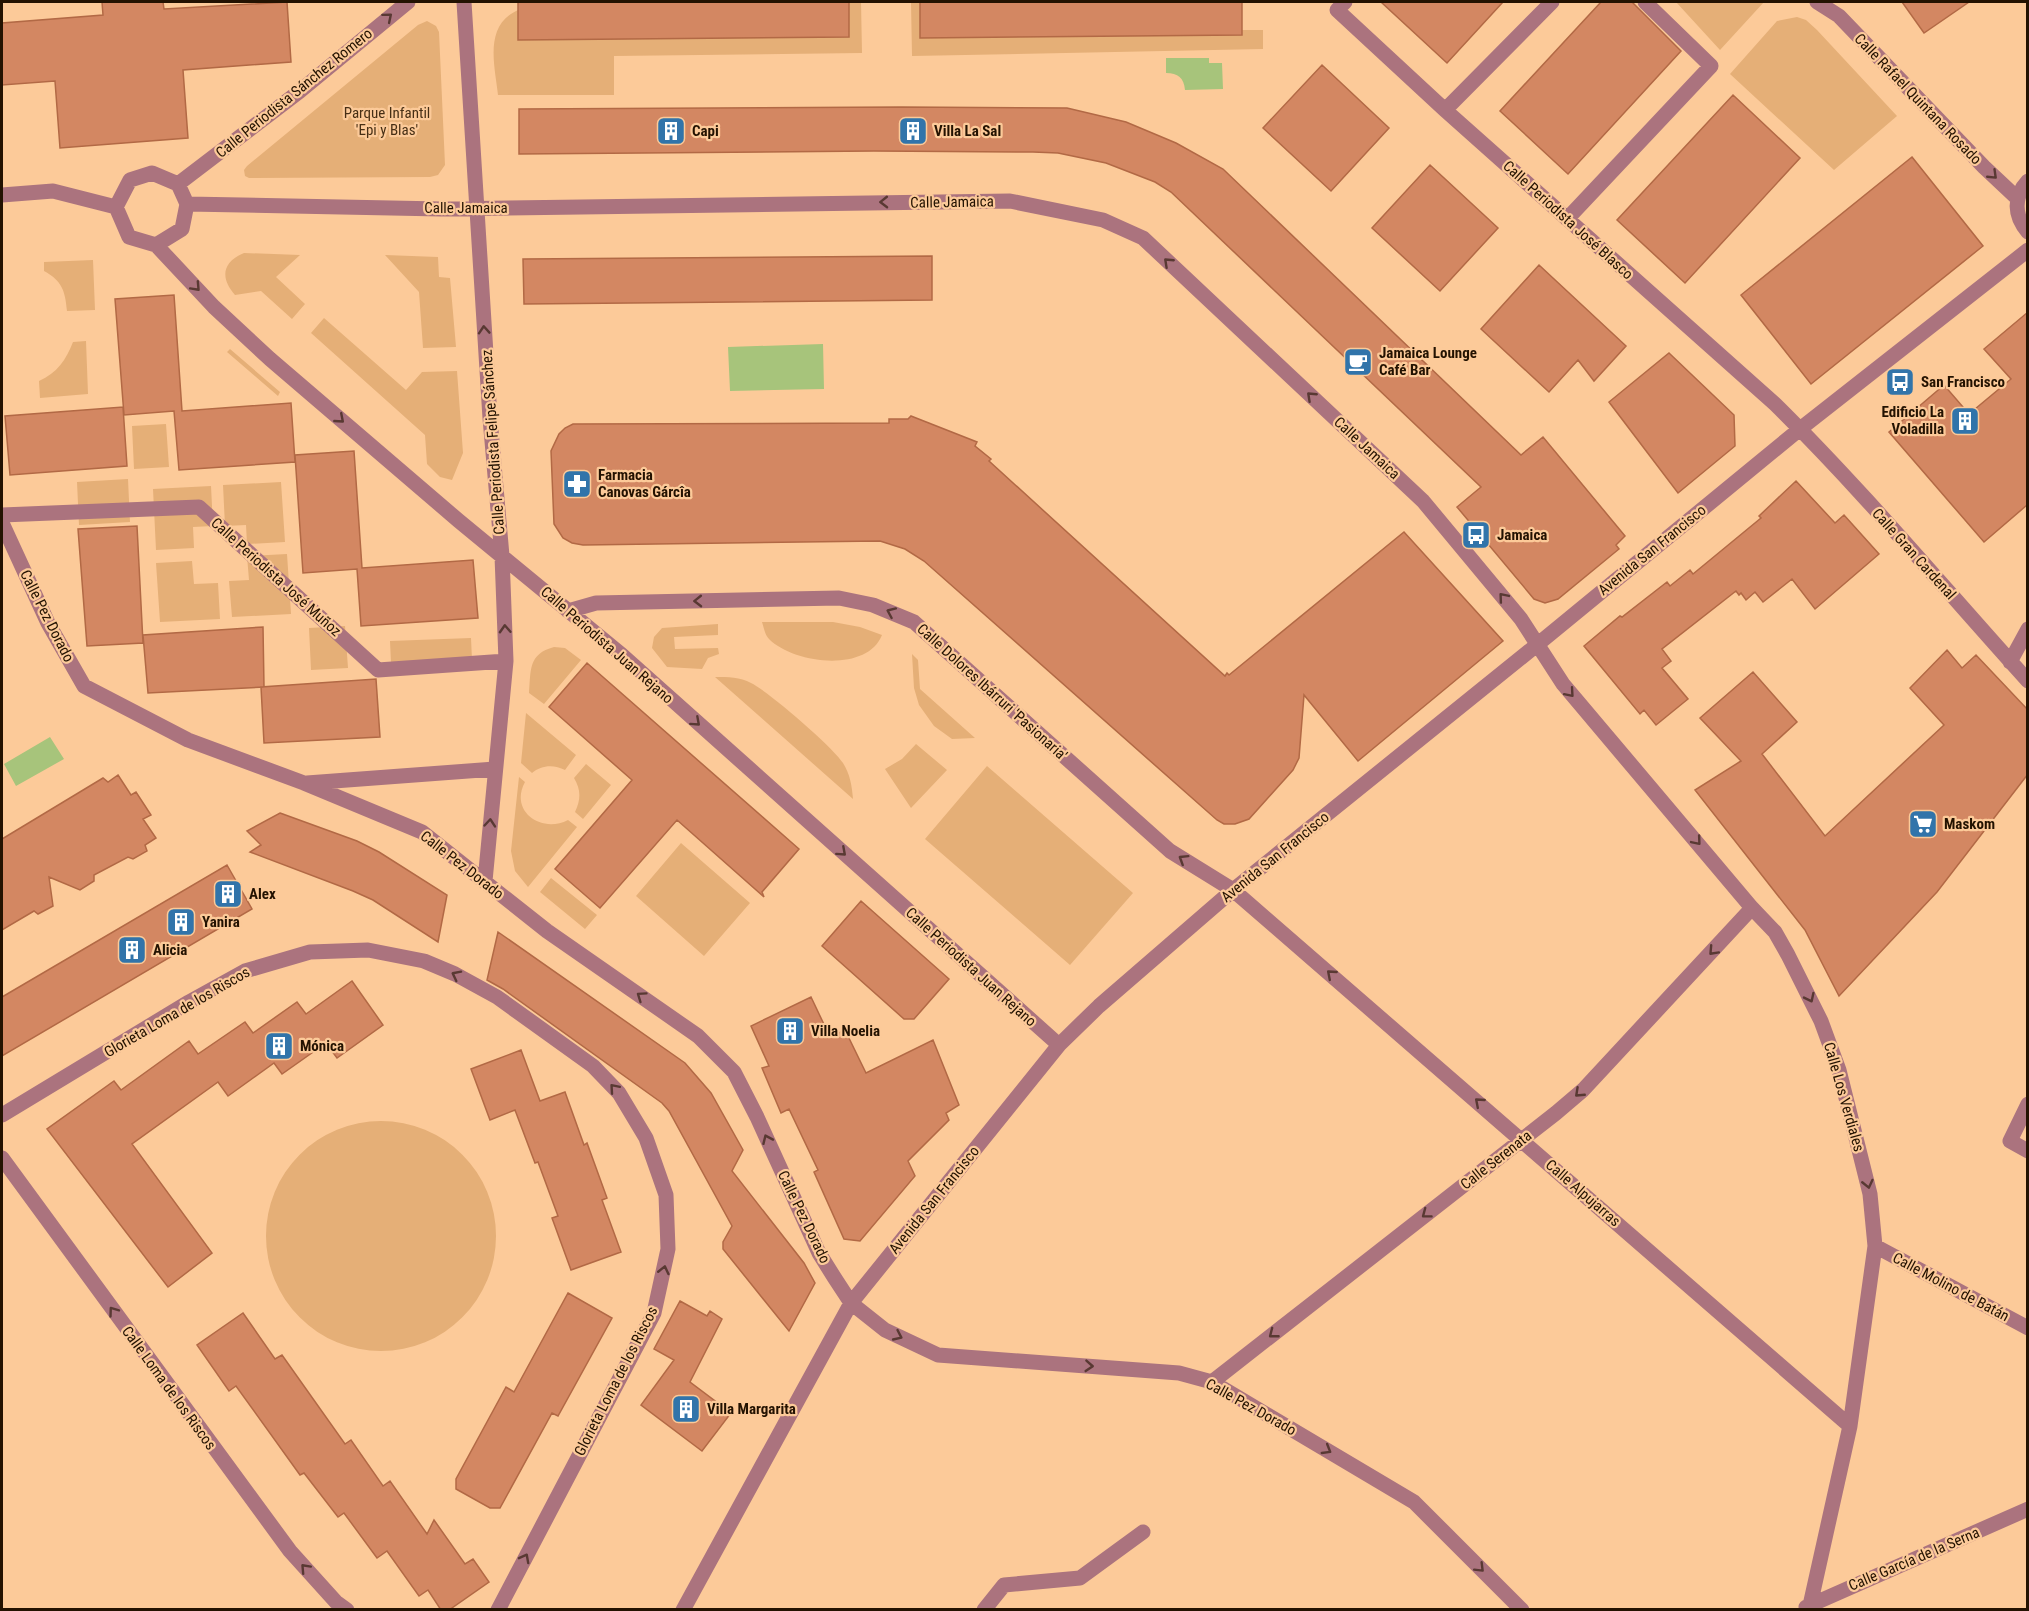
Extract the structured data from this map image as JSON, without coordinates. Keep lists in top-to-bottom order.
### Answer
{
  "streets": {
    "street": [
      "Calle Periodista Sánchez Romero",
      "Calle Rafael Quintana Rosado",
      "Calle Jamaica",
      "Calle Periodista José Blasco",
      "Calle Periodista Felipe Sánchez",
      "Avenida San Francisco",
      "Calle Gran Cardenal",
      "Calle Periodista José Muñoz",
      "Calle Pez Dorado",
      "Calle Periodista Juan Rejano",
      "Calle Dolores Ibárruri 'Pasionaria'",
      "Glorieta Loma de los Riscos",
      "Calle Los Verdiales",
      "Calle Serenata",
      "Calle Alpujarras",
      "Calle Molino de Batán",
      "Calle Loma de los Riscos",
      "Calle García de la Serna"
    ]
  },
  "crossings": [
    ["Calle Periodista Sánchez Romero", "Calle Jamaica"],
    ["Calle Periodista Sánchez Romero", "Calle Periodista Juan Rejano"],
    ["Calle Jamaica", "Calle Periodista Felipe Sánchez"],
    ["Calle Jamaica", "Avenida San Francisco"],
    ["Calle Jamaica", "Calle Periodista Juan Rejano"],
    ["Calle Jamaica", "Calle Los Verdiales"],
    ["Calle Periodista José Blasco", "Avenida San Francisco"],
    ["Calle Periodista José Blasco", "Calle Gran Cardenal"],
    ["Calle Periodista Felipe Sánchez", "Calle Periodista José Muñoz"],
    ["Calle Periodista Felipe Sánchez", "Calle Pez Dorado"],
    ["Calle Periodista Felipe Sánchez", "Calle Periodista Juan Rejano"],
    ["Avenida San Francisco", "Calle Gran Cardenal"],
    ["Avenida San Francisco", "Calle Pez Dorado"],
    ["Avenida San Francisco", "Calle Periodista Juan Rejano"],
    ["Avenida San Francisco", "Calle Dolores Ibárruri 'Pasionaria'"],
    ["Avenida San Francisco", "Calle Los Verdiales"],
    ["Avenida San Francisco", "Calle Alpujarras"],
    ["Calle Pez Dorado", "Calle Serenata"],
    ["Calle Periodista Juan Rejano", "Calle Dolores Ibárruri 'Pasionaria'"],
    ["Calle Dolores Ibárruri 'Pasionaria'", "Calle Alpujarras"],
    ["Calle Los Verdiales", "Calle Serenata"],
    ["Calle Los Verdiales", "Calle Alpujarras"],
    ["Calle Los Verdiales", "Calle Molino de Batán"],
    ["Calle Los Verdiales", "Calle García de la Serna"],
    ["Calle Serenata", "Calle Alpujarras"]
  ],
  "one_way": [
    "Calle Periodista Sánchez Romero",
    "Calle Rafael Quintana Rosado",
    "Calle Jamaica",
    "Calle Periodista Felipe Sánchez",
    "Calle Periodista Juan Rejano",
    "Calle Dolores Ibárruri 'Pasionaria'",
    "Calle Los Verdiales",
    "Calle Serenata",
    "Calle Alpujarras",
    "Calle Loma de los Riscos"
  ],
  "parks": ["Parque Infantil 'Epi y Blas'"],
  "places": {
    "building": [
      "Capi",
      "Villa La Sal",
      "Edificio La Voladilla",
      "Alex",
      "Yanira",
      "Alicia",
      "Villa Noelia",
      "Mónica",
      "Villa Margarita"
    ],
    "cafe": ["Jamaica Lounge Café Bar"],
    "bus stop": ["San Francisco", "Jamaica"],
    "pharmacy": ["Farmacia Canovas Gárcîa"],
    "supermarket": ["Maskom"]
  }
}
